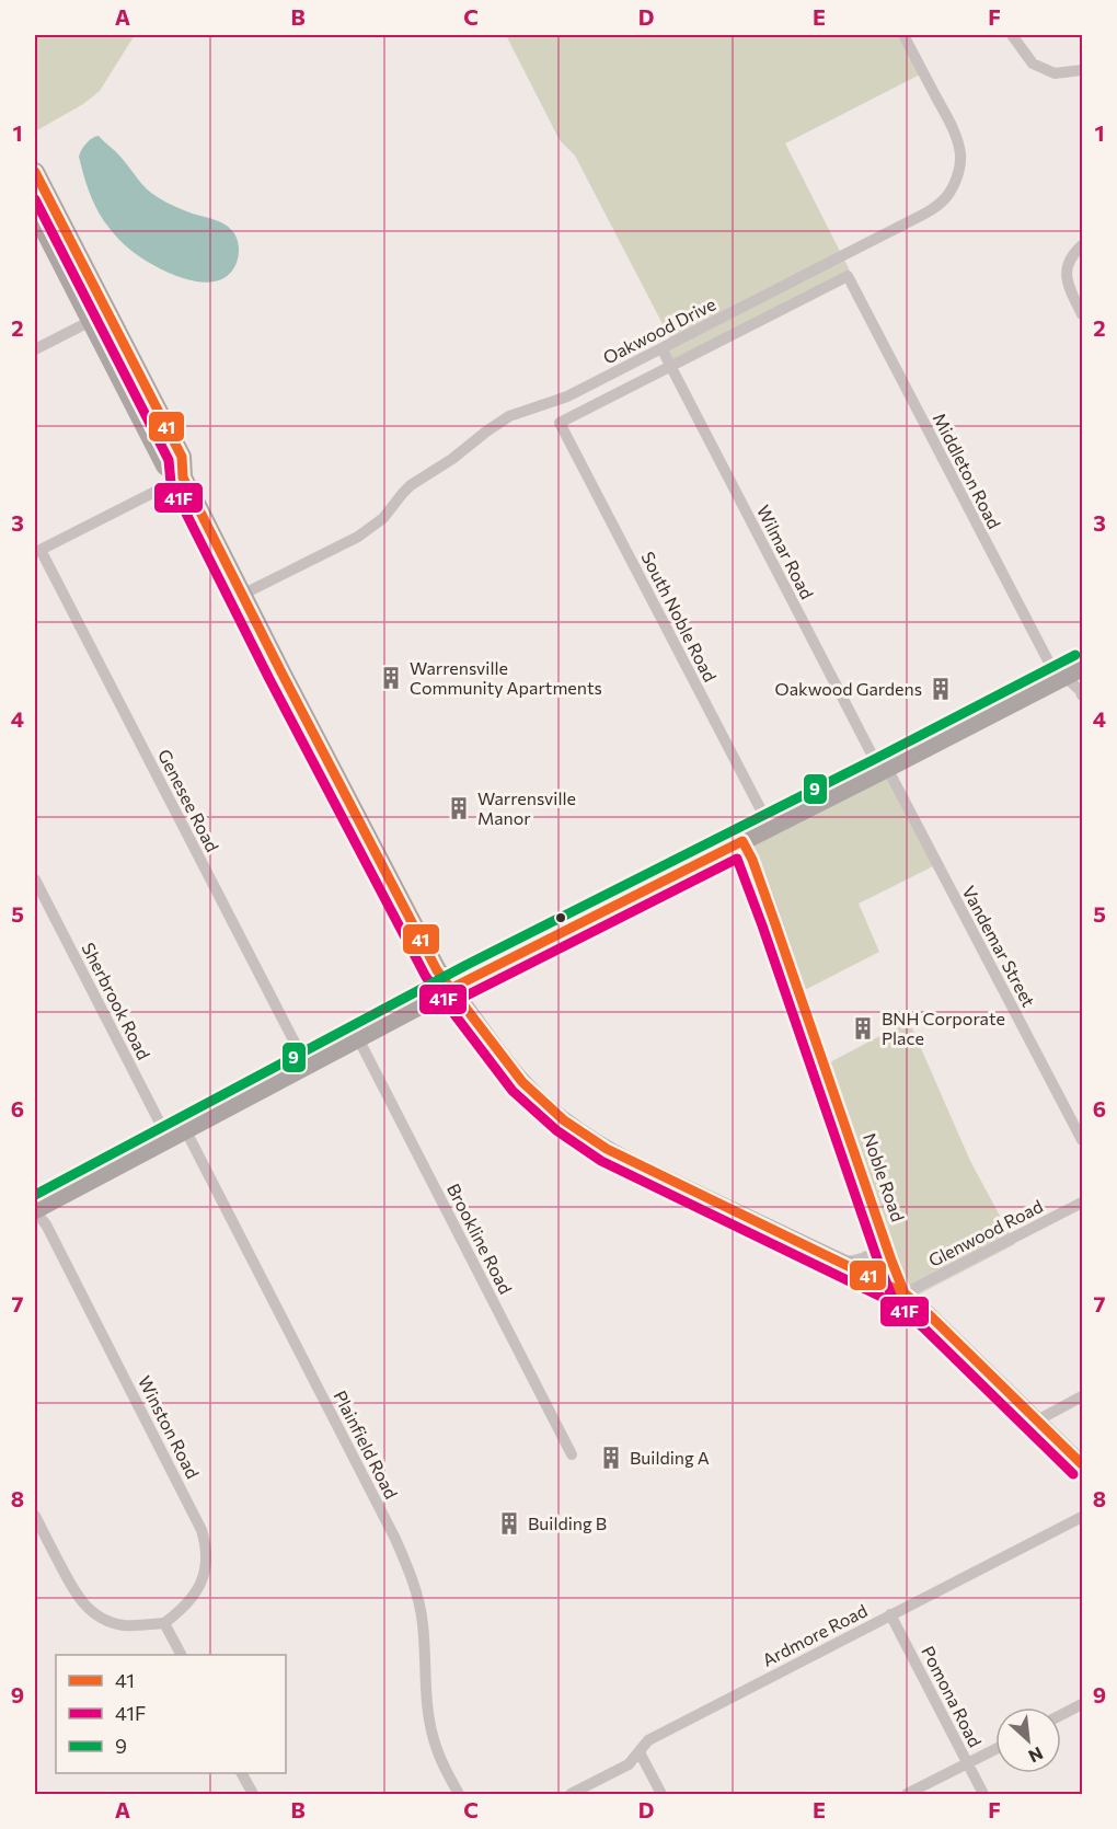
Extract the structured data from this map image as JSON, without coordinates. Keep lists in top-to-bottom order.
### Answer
{
  "streets": {
    "main road": ["Noble Road"],
    "street": [
      "Oakwood Drive",
      "Middleton Road",
      "Wilmar Road",
      "South Noble Road",
      "Genesee Road",
      "Vandemar Street",
      "Sherbrook Road",
      "Glenwood Road",
      "Brookline Road",
      "Winston Road",
      "Plainfield Road",
      "Ardmore Road",
      "Pomona Road"
    ]
  },
  "crossings": [
    ["Oakwood Drive", "Wilmar Road"],
    ["Middleton Road", "Wilmar Road"],
    ["Middleton Road", "South Noble Road"],
    ["Wilmar Road", "South Noble Road"],
    ["Wilmar Road", "Vandemar Street"],
    ["Sherbrook Road", "Plainfield Road"],
    ["Noble Road", "Glenwood Road"],
    ["Ardmore Road", "Pomona Road"]
  ],
  "places": {
    "building": [
      "Warrensville Community Apartments",
      "Oakwood Gardens",
      "Warrensville Manor",
      "BNH Corporate Place",
      "Building A",
      "Building B"
    ]
  },
  "lines": ["transit line 41", "transit line 41F", "transit line 9"],
  "legend": ["41", "41F", "9"],
  "north": "bottom right",
  "grid": {
    "columns": [
      "A",
      "B",
      "C",
      "D",
      "E",
      "F"
    ],
    "rows": [
      "1",
      "2",
      "3",
      "4",
      "5",
      "6",
      "7",
      "8",
      "9"
    ]
  }
}
